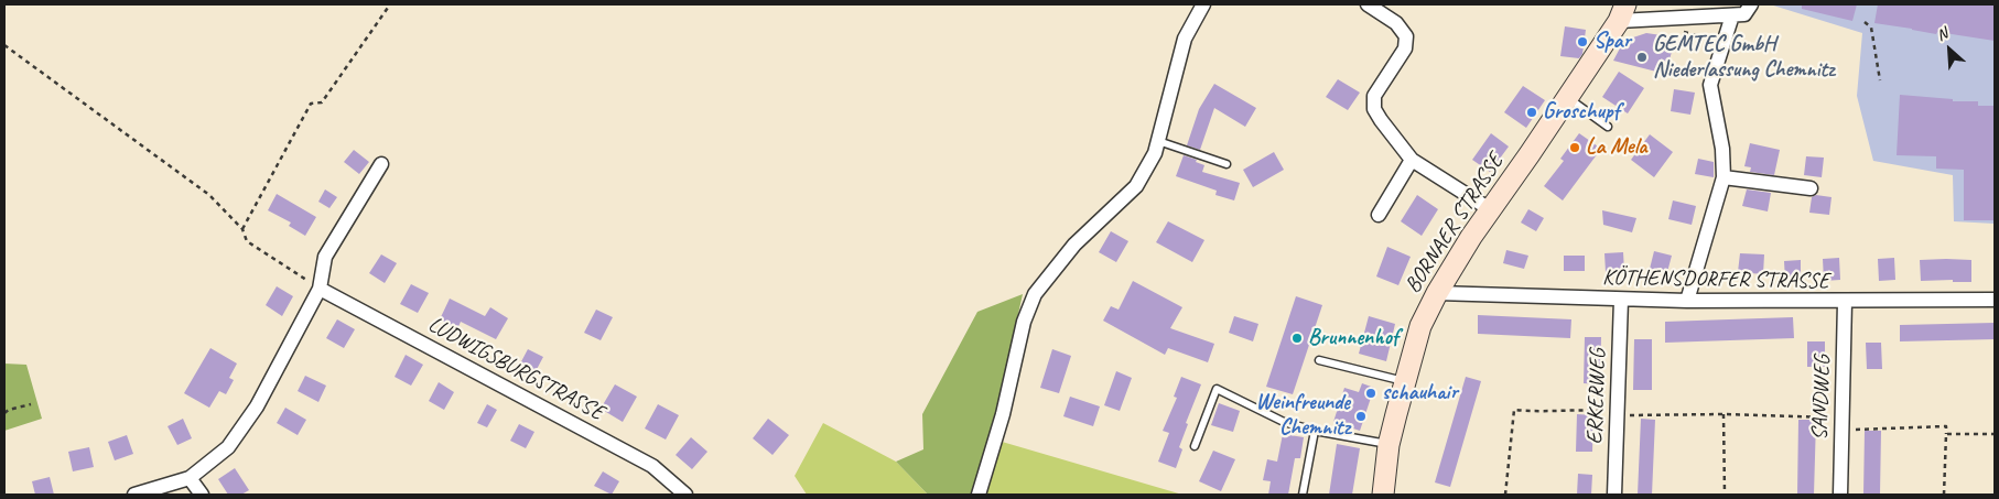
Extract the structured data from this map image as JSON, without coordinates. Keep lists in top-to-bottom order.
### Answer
{
  "streets": {
    "main road": ["BORNAER STRASSE"],
    "street": [
      "KÖTHENSDORFER STRASSE",
      "LUDWIGSBURGSTRASSE",
      "ERKERWEG",
      "SANDWEG"
    ]
  },
  "crossings": [
    ["BORNAER STRASSE", "KÖTHENSDORFER STRASSE"],
    ["KÖTHENSDORFER STRASSE", "ERKERWEG"],
    ["KÖTHENSDORFER STRASSE", "SANDWEG"]
  ],
  "places": [
    "Spar",
    "GEMTEC GmbH Niederlassung Chemnitz",
    "Groschupf",
    "La Mela",
    "Brunnenhof",
    "schauhair",
    "Weinfreunde Chemnitz"
  ],
  "north": "top left"
}
